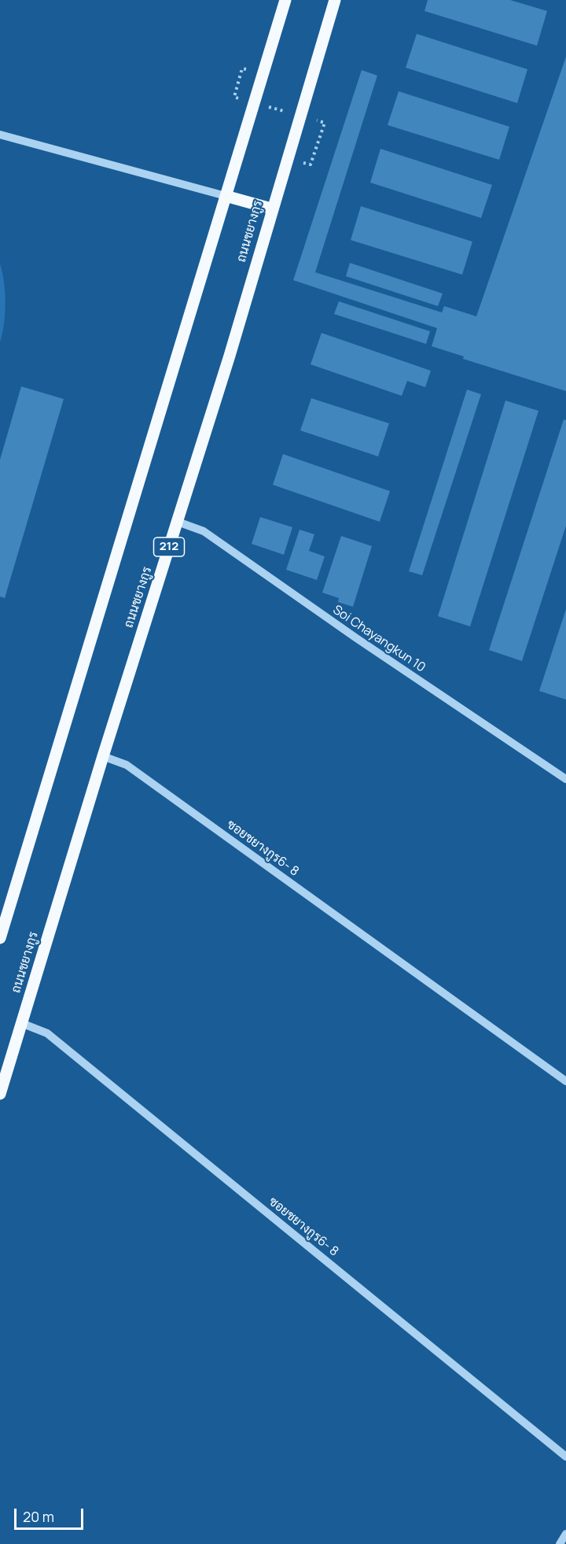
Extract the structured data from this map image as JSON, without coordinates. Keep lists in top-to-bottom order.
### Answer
{
  "streets": {
    "main road": ["ถนนชยางกูร", "212"],
    "street": ["Soi Chayangkun 10", "ซอยชยางกูร6- 8"]
  },
  "crossings": [
    ["ถนนชยางกูร", "Soi Chayangkun 10"],
    ["ถนนชยางกูร", "ซอยชยางกูร6- 8"]
  ],
  "scale_bar": "20 m"
}
